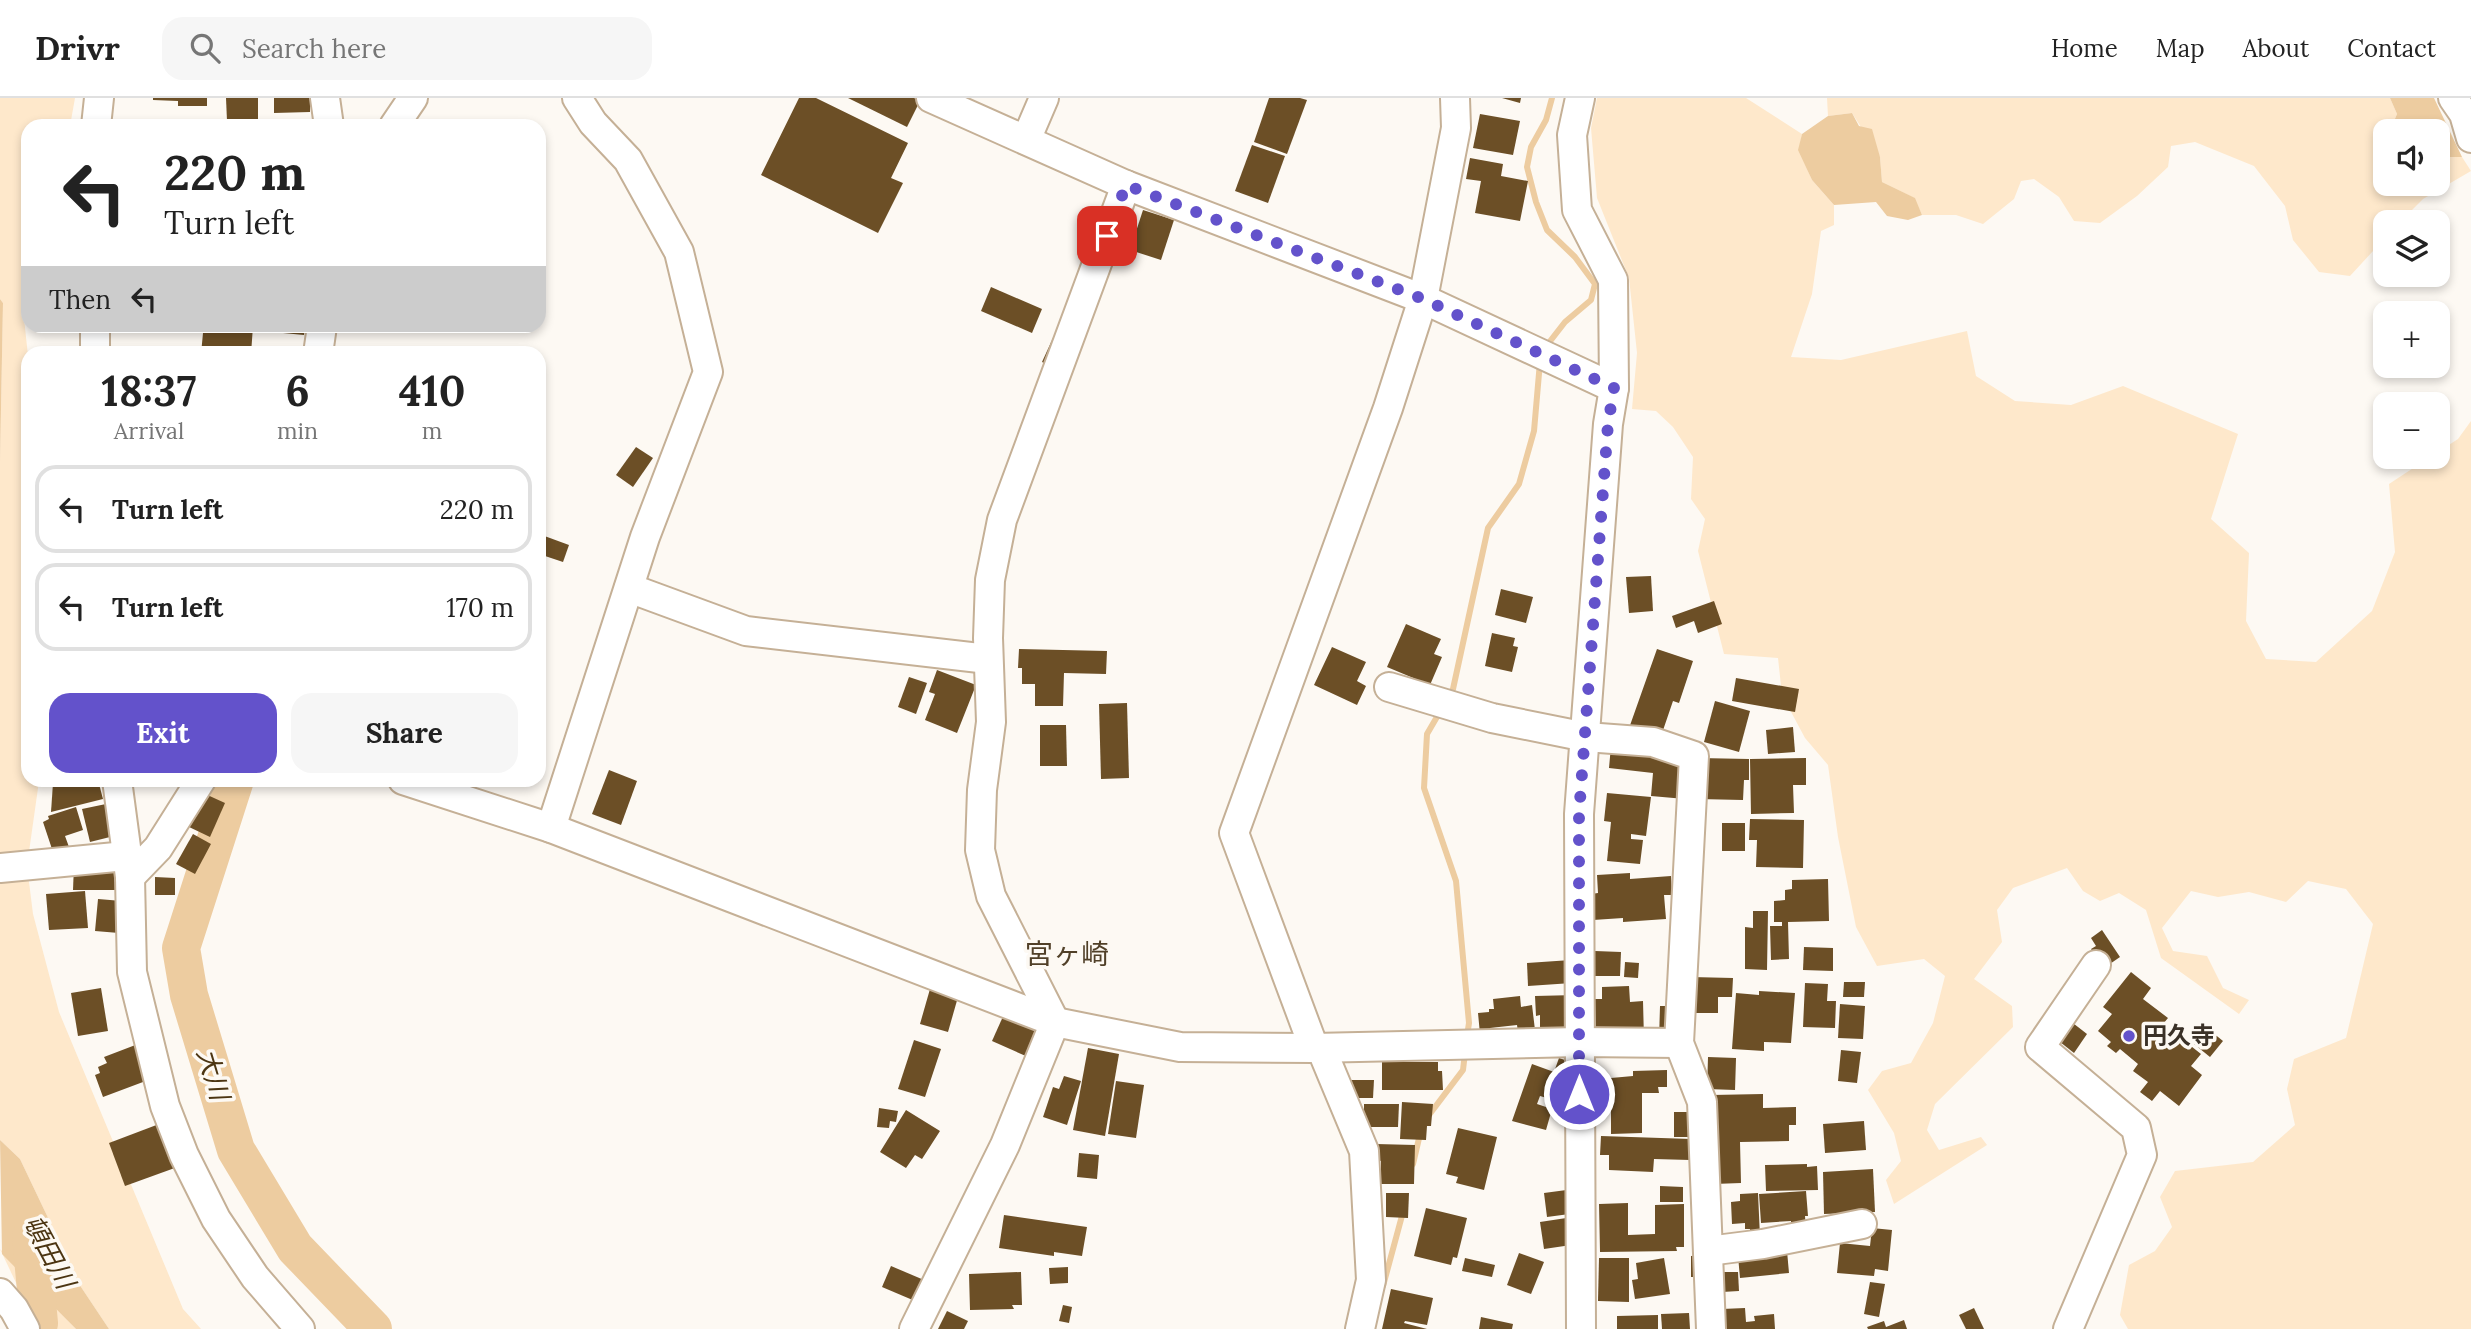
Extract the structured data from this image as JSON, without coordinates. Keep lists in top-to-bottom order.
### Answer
{
  "districts": ["宮ヶ崎"],
  "water": ["大川", "頓田川"],
  "places": ["円久寺"],
  "page": {
    "header": "Drivr",
    "search": "Search here",
    "nav": [
      "Home",
      "Map",
      "About",
      "Contact"
    ],
    "map_buttons": ["+", "−"],
    "turn": ["220 m", "Turn left"],
    "then": "Then",
    "eta": [
      "18:37",
      "Arrival",
      "6",
      "min",
      "410",
      "m"
    ],
    "list": [
      {
        "name": "Turn left",
        "value": "220 m"
      },
      {
        "name": "Turn left",
        "value": "170 m"
      }
    ],
    "buttons": ["Exit", "Share"]
  }
}
